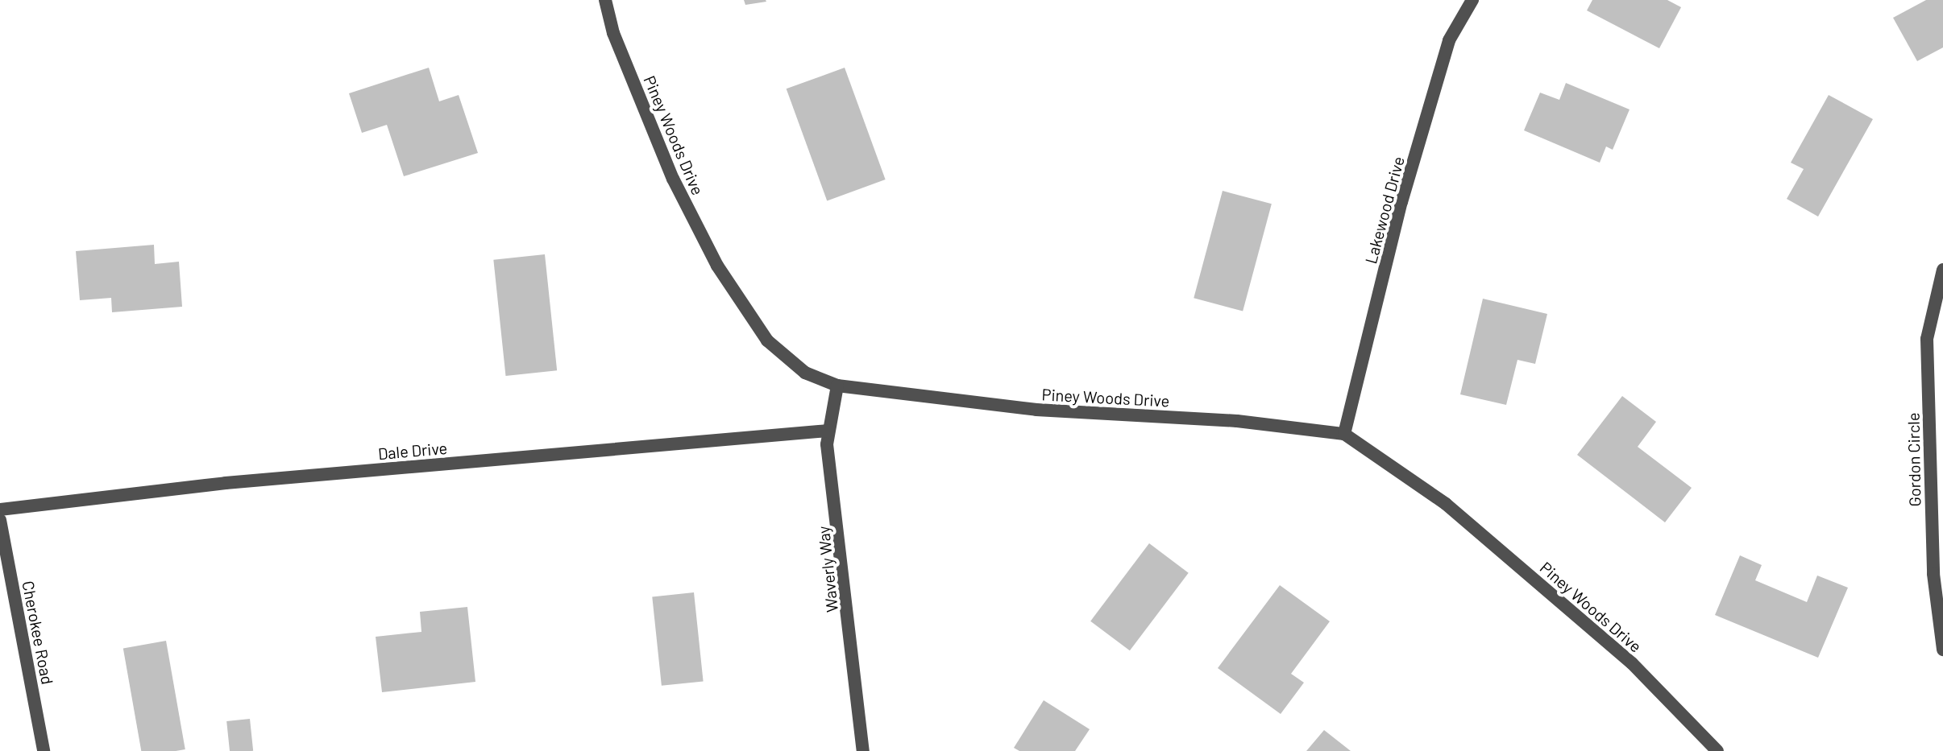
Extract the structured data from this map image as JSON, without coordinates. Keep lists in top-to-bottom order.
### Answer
{
  "streets": {
    "street": [
      "Piney Woods Drive",
      "Lakewood Drive",
      "Dale Drive",
      "Gordon Circle",
      "Waverly Way",
      "Cherokee Road"
    ]
  },
  "crossings": [
    ["Piney Woods Drive", "Lakewood Drive"],
    ["Piney Woods Drive", "Waverly Way"],
    ["Dale Drive", "Waverly Way"]
  ]
}
